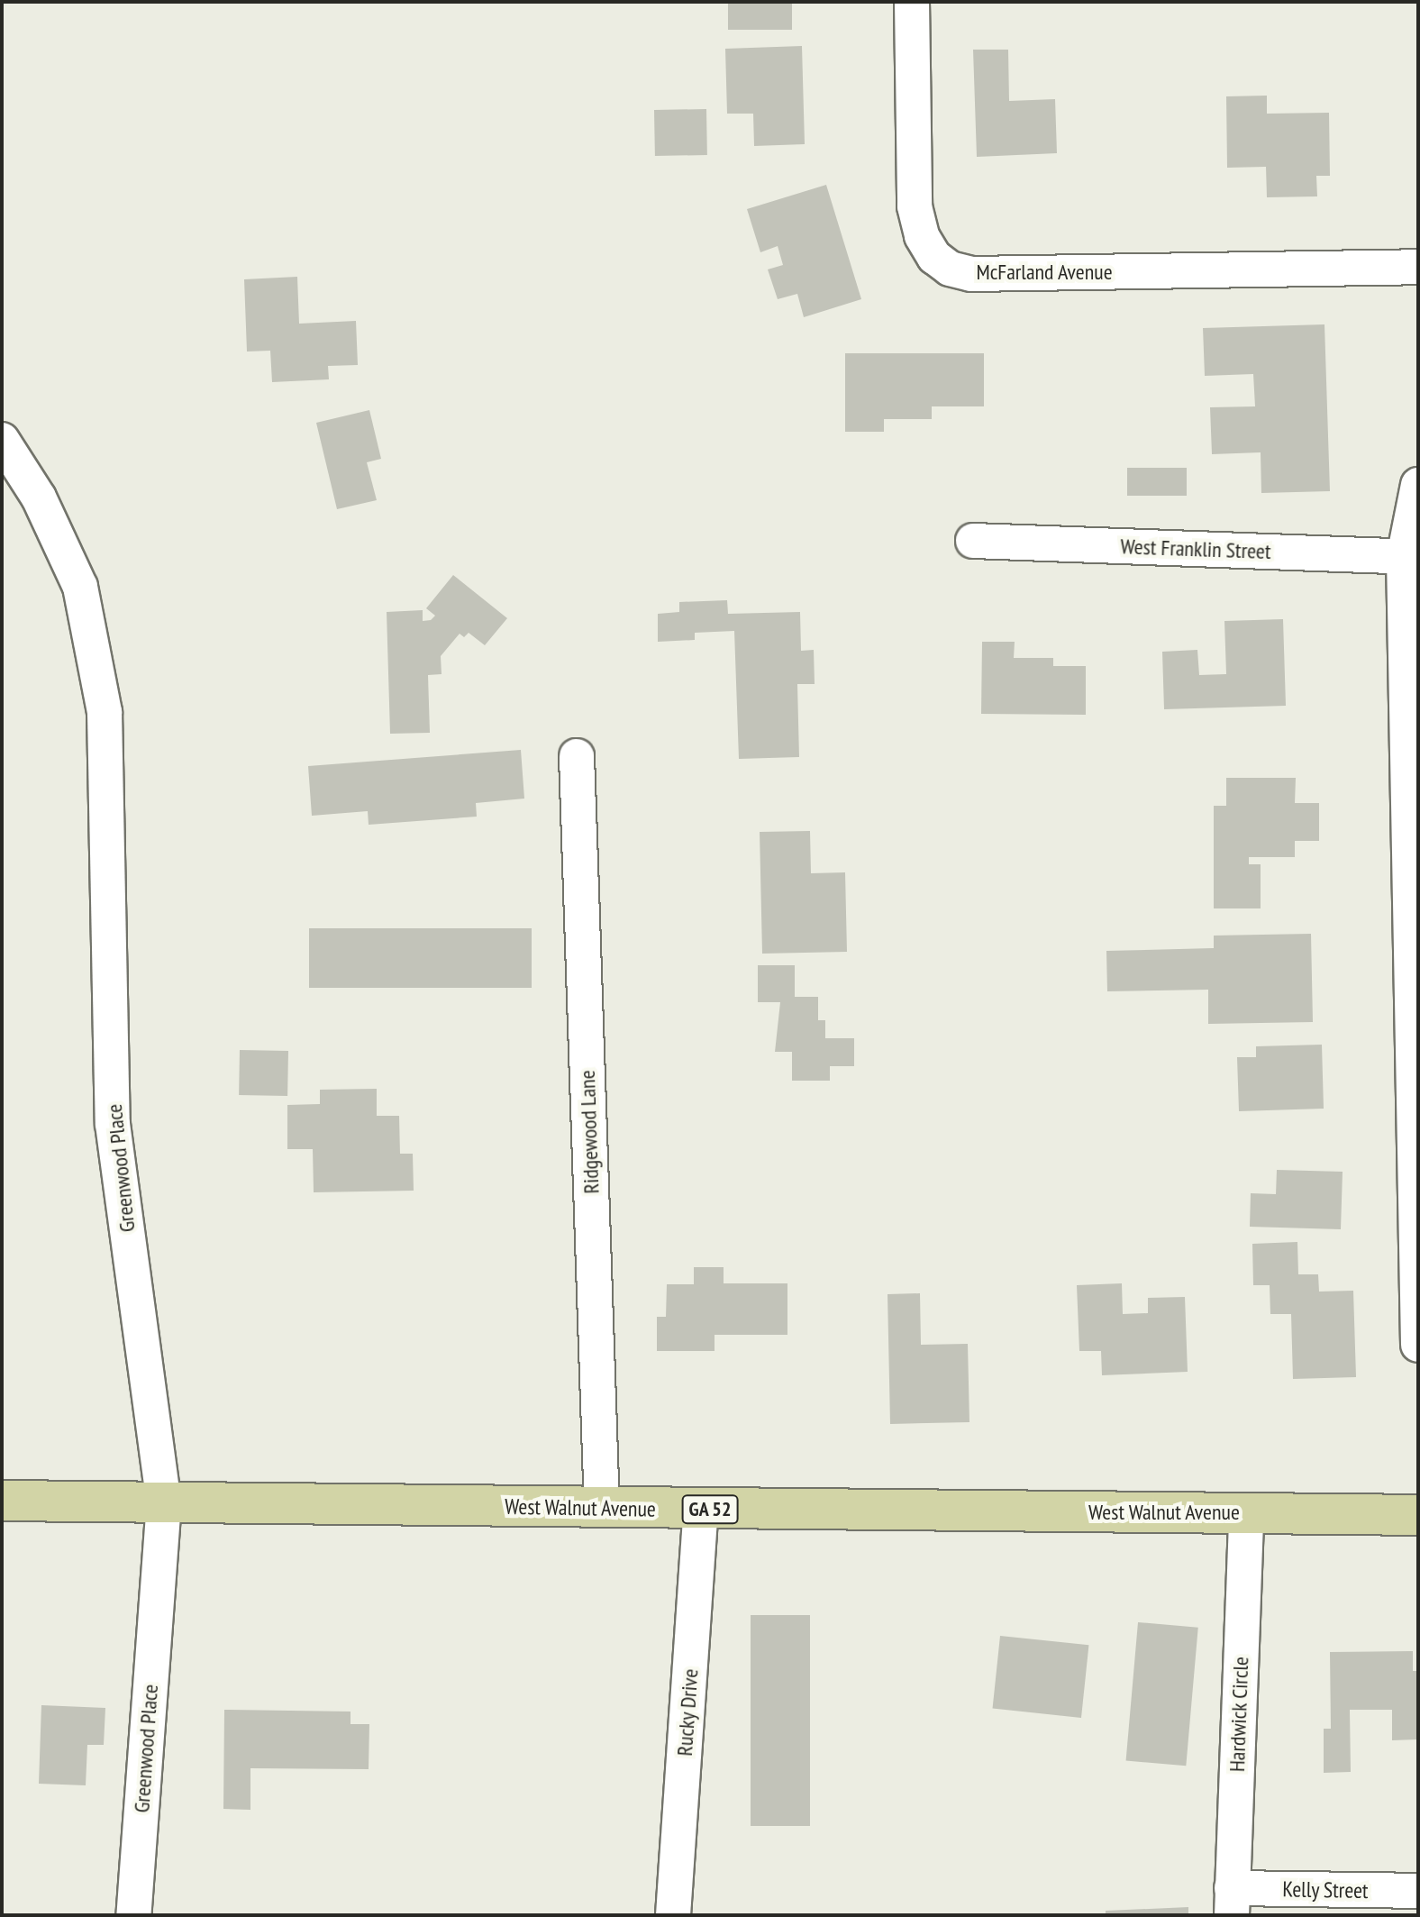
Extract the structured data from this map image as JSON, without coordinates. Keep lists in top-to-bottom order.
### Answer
{
  "streets": {
    "main road": ["West Walnut Avenue", "GA 52"],
    "street": [
      "McFarland Avenue",
      "West Franklin Street",
      "Ridgewood Lane",
      "Greenwood Place",
      "Rucky Drive",
      "Hardwick Circle",
      "Kelly Street"
    ]
  },
  "crossings": [
    ["Ridgewood Lane", "West Walnut Avenue"],
    ["Greenwood Place", "West Walnut Avenue"],
    ["West Walnut Avenue", "Rucky Drive"],
    ["West Walnut Avenue", "Hardwick Circle"],
    ["Hardwick Circle", "Kelly Street"]
  ]
}
